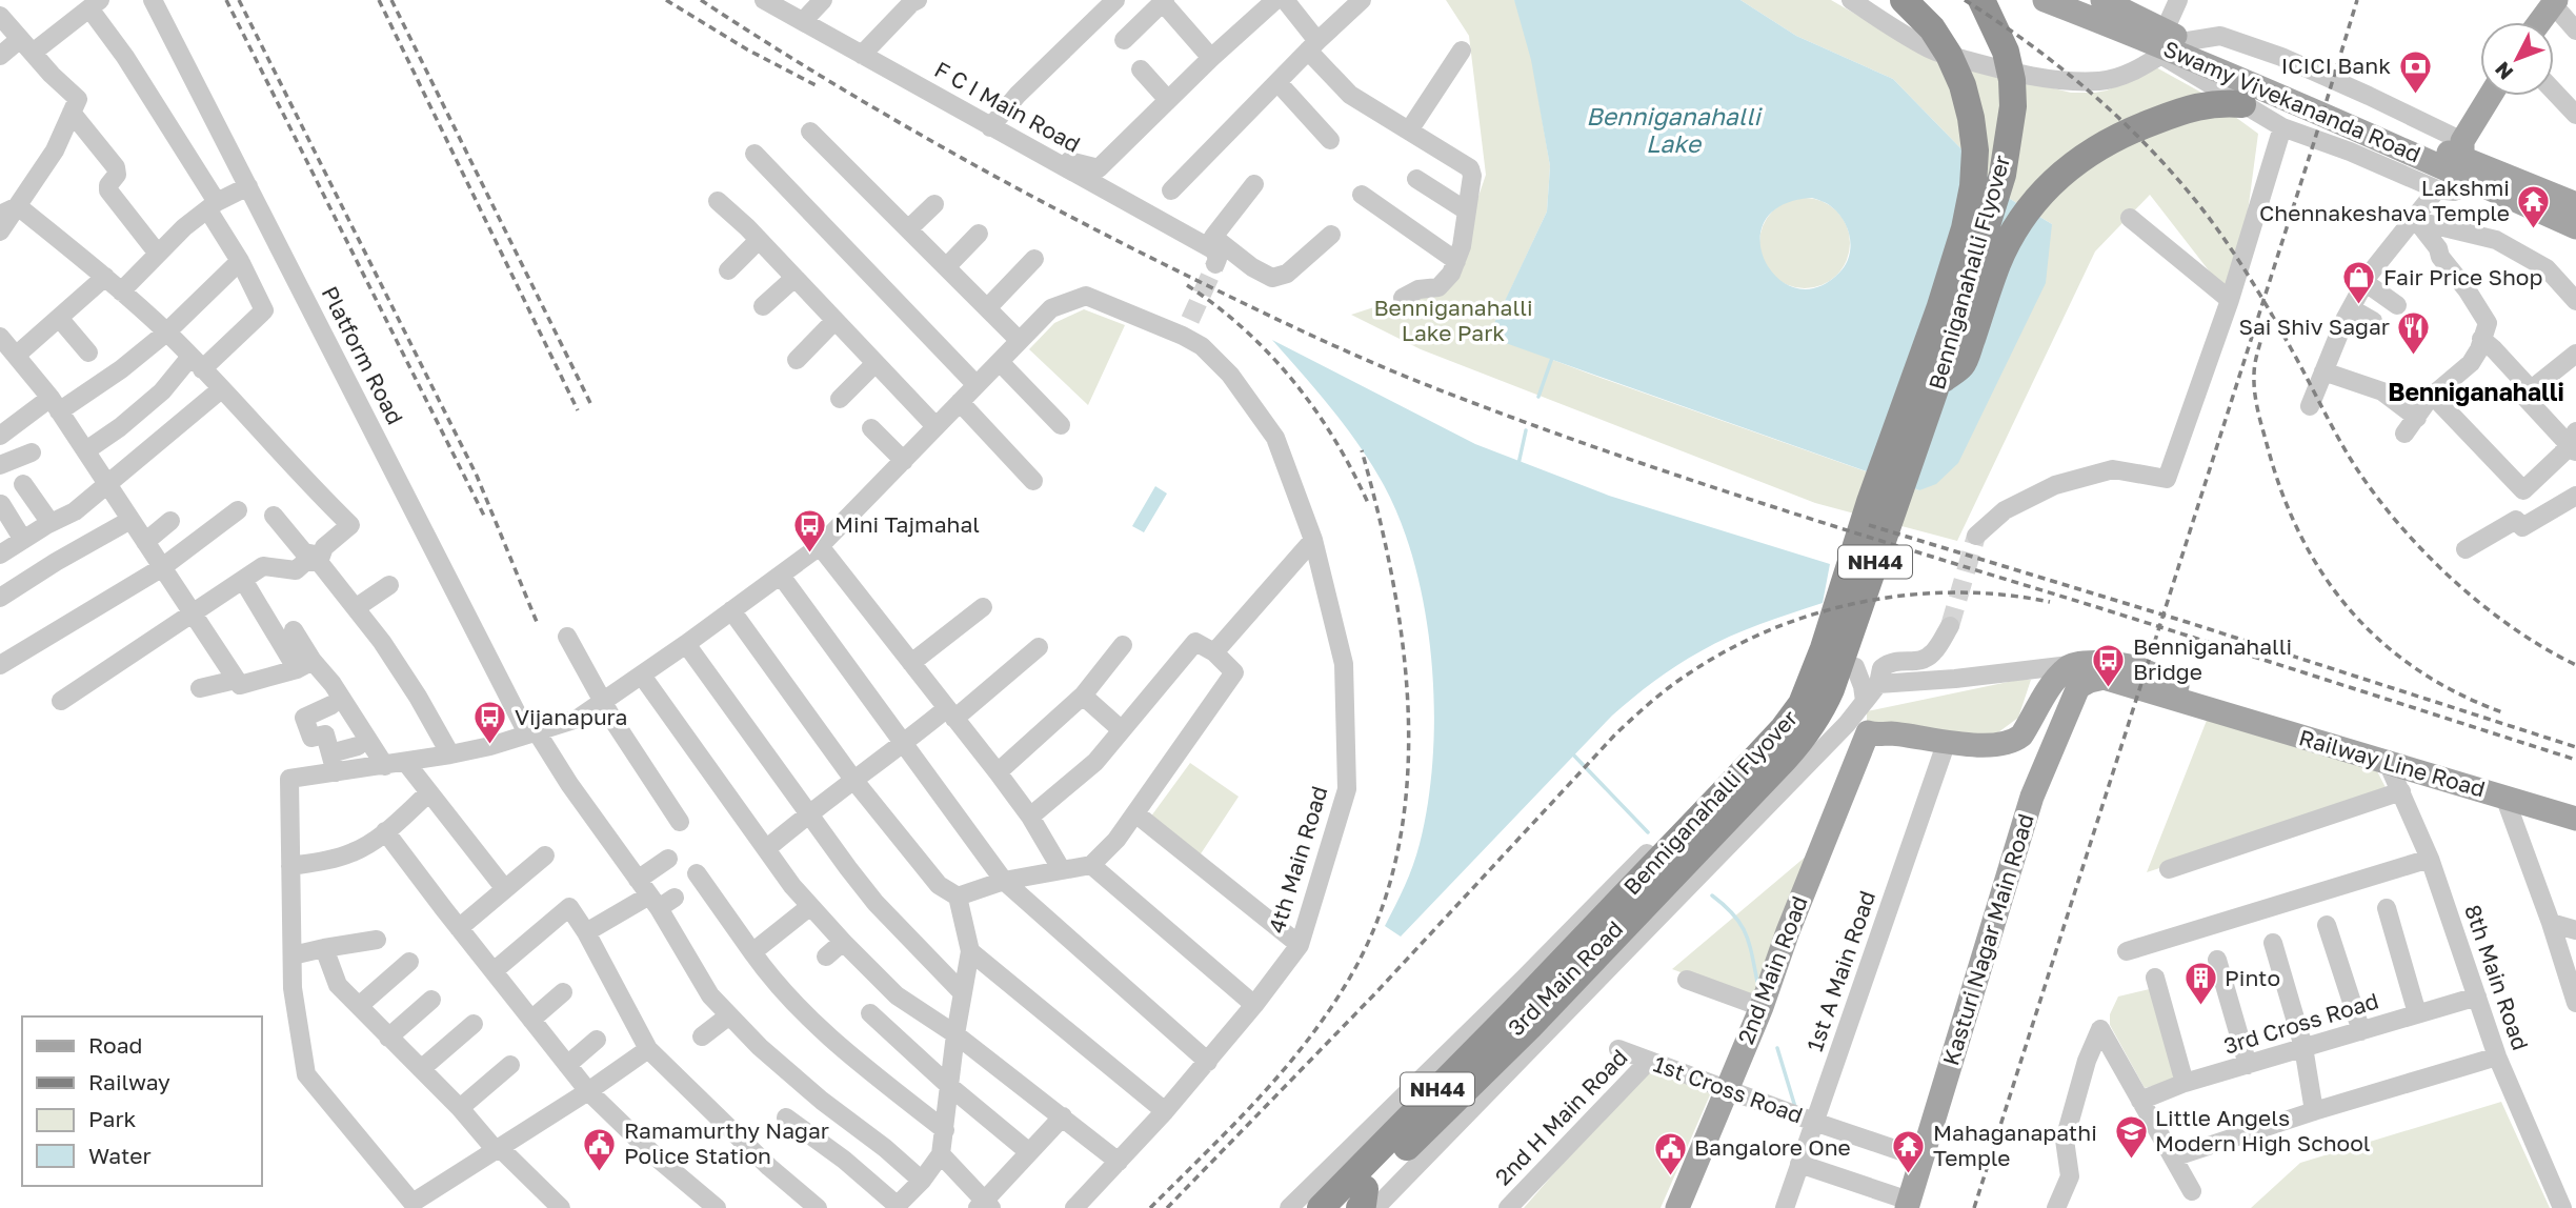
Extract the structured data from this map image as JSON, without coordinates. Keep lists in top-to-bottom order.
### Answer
{
  "streets": {
    "highway": ["Benniganahalli Flyover", "NH44"],
    "main road": [
      "Swamy Vivekananda Road",
      "Railway Line Road",
      "Kasturi Nagar Main Road",
      "2nd Main Road"
    ],
    "street": [
      "F C I Main Road",
      "Platform Road",
      "4th Main Road",
      "1st A Main Road",
      "8th Main Road",
      "3rd Main Road",
      "3rd Cross Road",
      "1st Cross Road",
      "2nd H Main Road"
    ]
  },
  "crossings": [
    ["Benniganahalli Flyover", "NH44"],
    ["Benniganahalli Flyover", "3rd Main Road"],
    ["Platform Road", "4th Main Road"],
    ["NH44", "3rd Main Road"],
    ["Railway Line Road", "Kasturi Nagar Main Road"],
    ["Railway Line Road", "8th Main Road"],
    ["Railway Line Road", "3rd Main Road"],
    ["Kasturi Nagar Main Road", "1st Cross Road"],
    ["2nd Main Road", "3rd Main Road"],
    ["2nd Main Road", "1st Cross Road"],
    ["1st A Main Road", "1st Cross Road"],
    ["8th Main Road", "3rd Cross Road"],
    ["1st Cross Road", "2nd H Main Road"]
  ],
  "districts": ["Benniganahalli"],
  "water": ["Benniganahalli Lake"],
  "parks": ["Benniganahalli Lake Park"],
  "places": {
    "bank": ["ICICI Bank"],
    "temple": ["Lakshmi Chennakeshava Temple", "Mahaganapathi Temple"],
    "shop": ["Fair Price Shop"],
    "restaurant": ["Sai Shiv Sagar"],
    "bus stop": ["Mini Tajmahal", "Benniganahalli Bridge", "Vijanapura"],
    "building": ["Pinto"],
    "school or university": ["Little Angels Modern High School"],
    "public building": ["Ramamurthy Nagar Police Station", "Bangalore One"]
  },
  "legend": [
    "Road",
    "Railway",
    "Park",
    "Water"
  ],
  "north": "bottom left"
}
